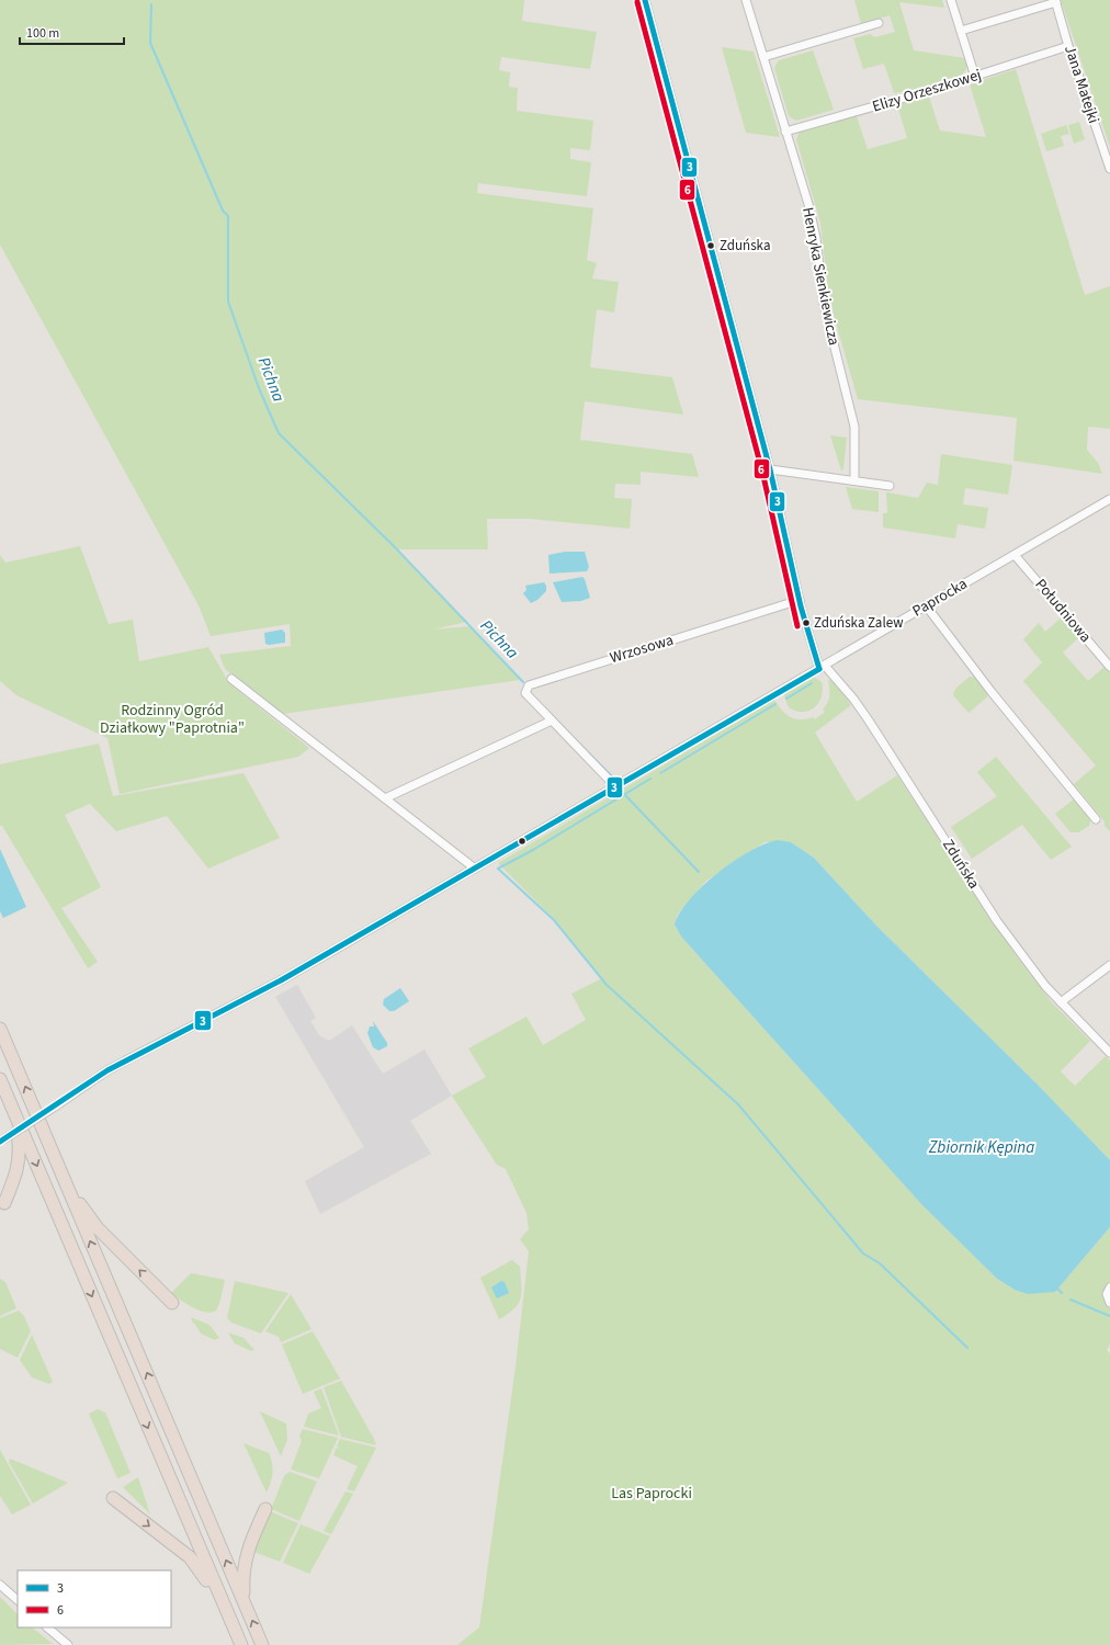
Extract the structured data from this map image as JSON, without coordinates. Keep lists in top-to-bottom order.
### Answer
{
  "streets": {
    "street": [
      "Jana Matejki",
      "Elizy Orzeszkowej",
      "Henryka Sienkiewicza",
      "Paprocka",
      "Południowa",
      "Wrzosowa",
      "Zduńska"
    ]
  },
  "crossings": [
    ["Jana Matejki", "Elizy Orzeszkowej"],
    ["Elizy Orzeszkowej", "Henryka Sienkiewicza"],
    ["Paprocka", "Południowa"],
    ["Paprocka", "Wrzosowa"],
    ["Paprocka", "Zduńska"],
    ["Wrzosowa", "Zduńska"]
  ],
  "water": ["Pichna", "Zbiornik Kępina"],
  "parks": ["Rodzinny Ogród Działkowy \"Paprotnia\"", "Las Paprocki"],
  "places": ["Zduńska", "Zduńska Zalew"],
  "lines": ["transit line 3", "transit line 6"],
  "legend": ["3", "6"],
  "scale_bar": "100 m"
}
